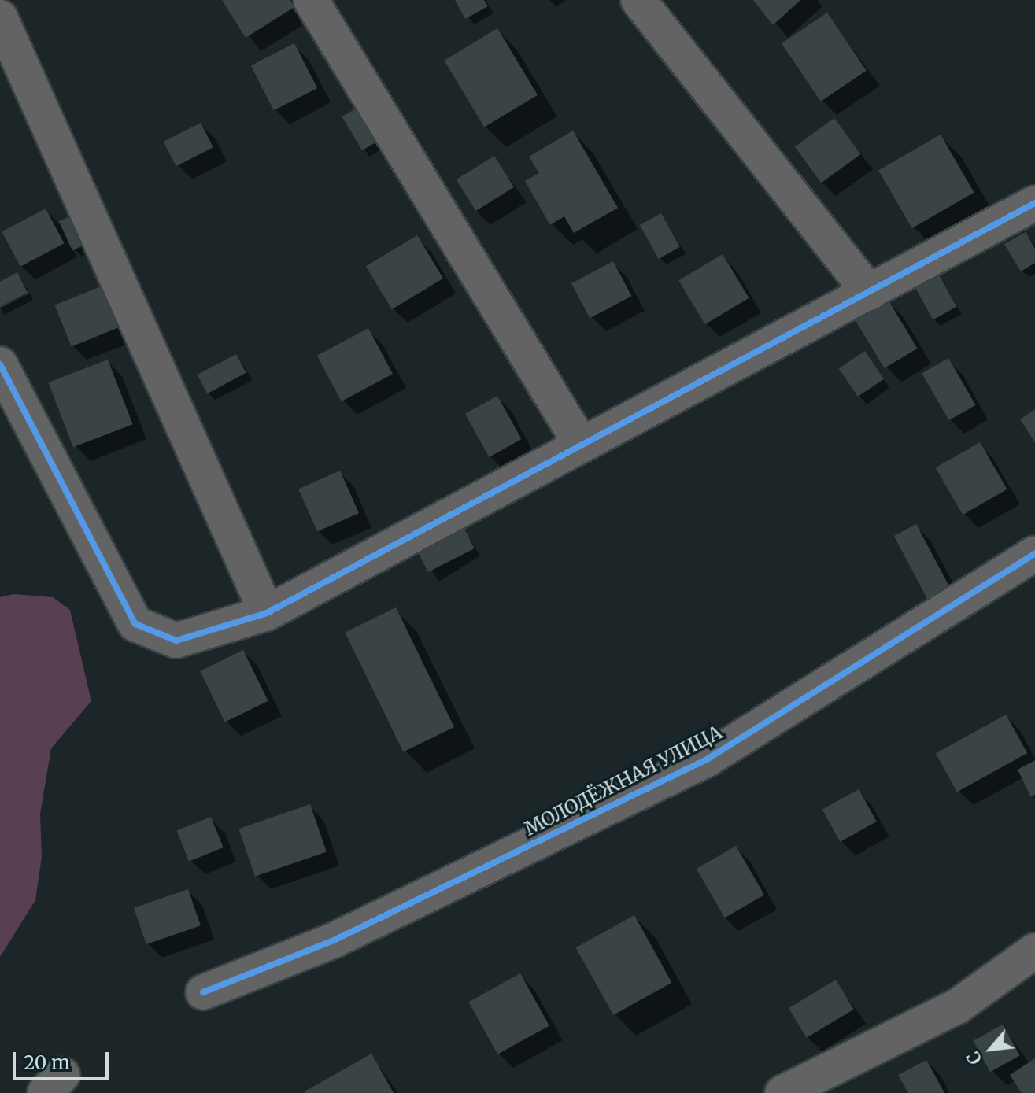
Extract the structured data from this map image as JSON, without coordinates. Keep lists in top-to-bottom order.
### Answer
{
  "streets": {
    "street": ["МОЛОДЁЖНАЯ УЛИЦА"]
  },
  "scale_bar": "20 m",
  "north": "bottom left"
}
